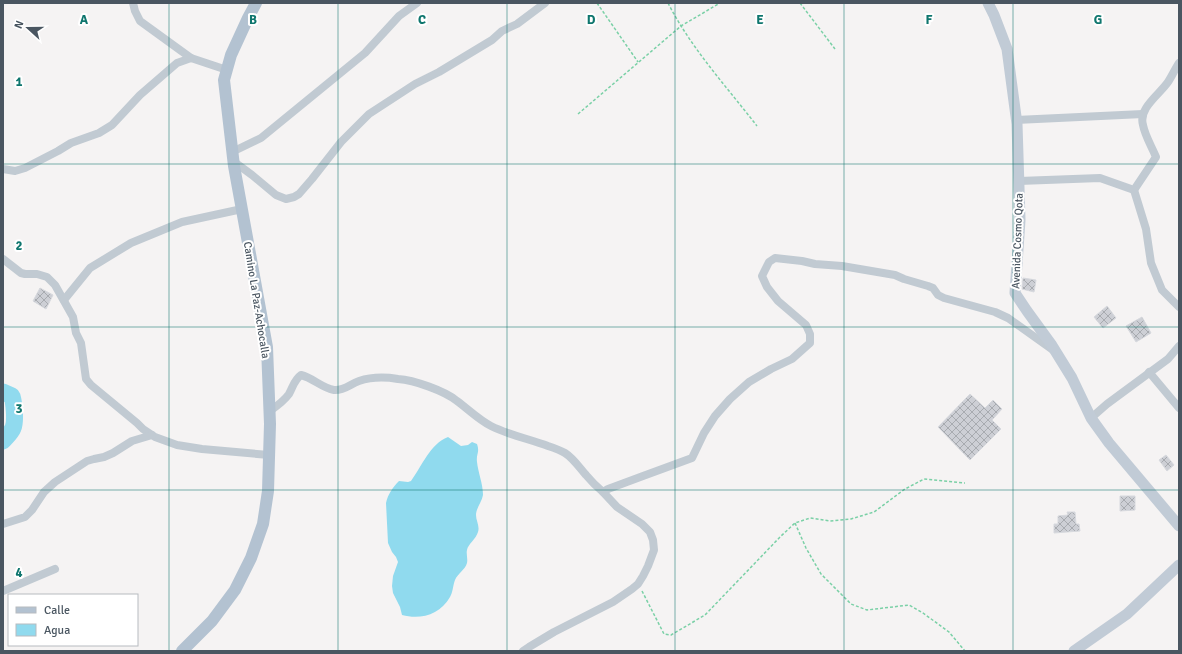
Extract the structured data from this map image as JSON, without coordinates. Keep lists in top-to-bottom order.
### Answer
{
  "streets": {
    "main road": ["Camino La Paz-Achocalla"],
    "street": ["Avenida Cosmo Qota"]
  },
  "legend": ["Calle", "Agua"],
  "north": "left",
  "grid": {
    "columns": [
      "A",
      "B",
      "C",
      "D",
      "E",
      "F",
      "G"
    ],
    "rows": [
      "1",
      "2",
      "3",
      "4"
    ]
  }
}
